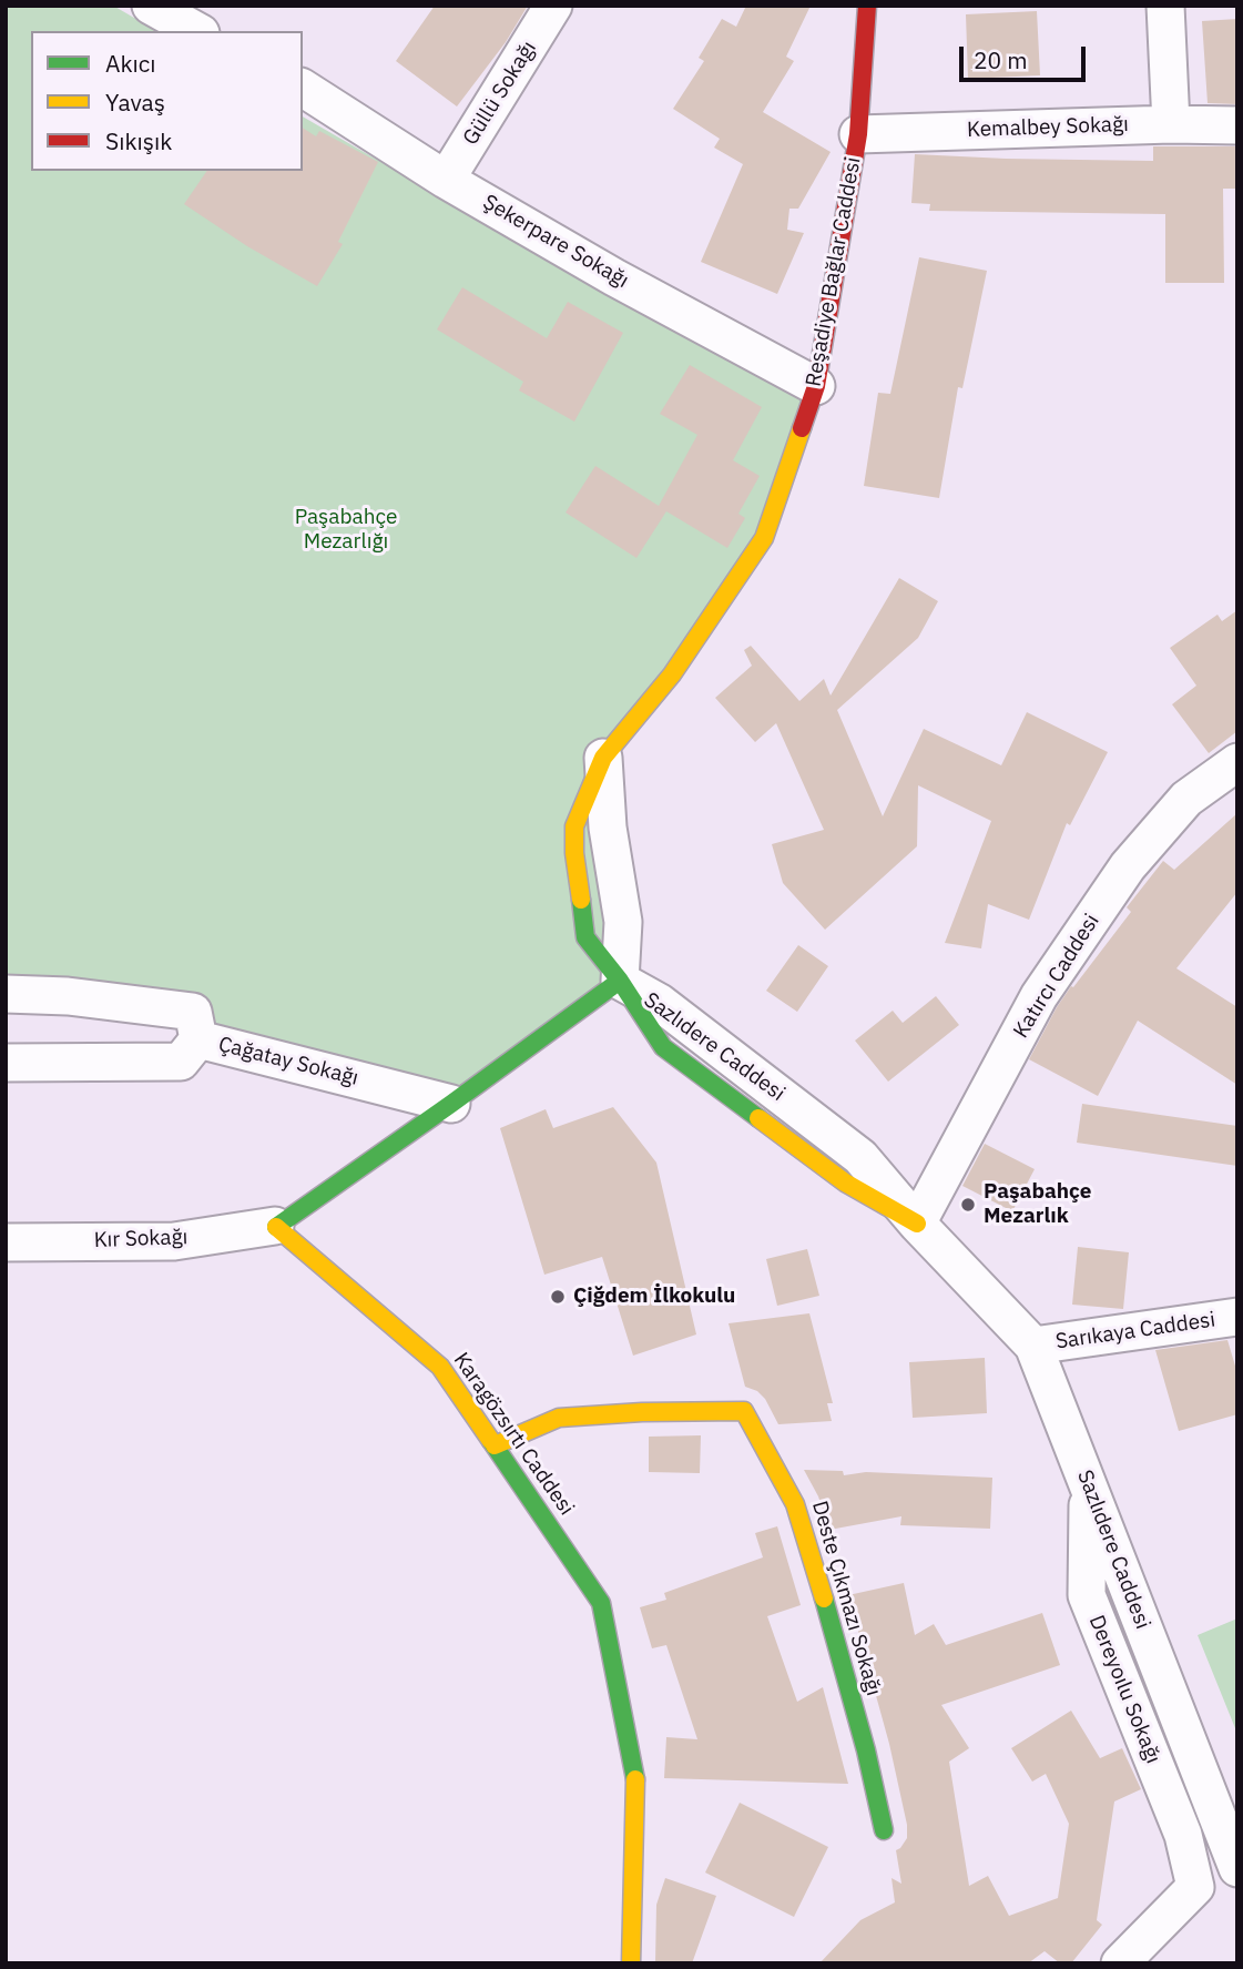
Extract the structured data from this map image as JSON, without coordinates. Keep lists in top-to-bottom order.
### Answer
{
  "streets": {
    "street": [
      "Güllü Sokağı",
      "Kemalbey Sokağı",
      "Şekerpare Sokağı",
      "Reşadiye Bağlar Caddesi",
      "Katırcı Caddesi",
      "Sazlıdere Caddesi",
      "Çağatay Sokağı",
      "Kır Sokağı",
      "Sarıkaya Caddesi",
      "Karagözsırtı Caddesi",
      "Deste Çıkmazı Sokağı",
      "Dereyoılu Sokağı"
    ]
  },
  "crossings": [
    ["Güllü Sokağı", "Şekerpare Sokağı"],
    ["Kemalbey Sokağı", "Reşadiye Bağlar Caddesi"],
    ["Şekerpare Sokağı", "Reşadiye Bağlar Caddesi"],
    ["Reşadiye Bağlar Caddesi", "Sazlıdere Caddesi"],
    ["Katırcı Caddesi", "Sazlıdere Caddesi"],
    ["Sazlıdere Caddesi", "Sarıkaya Caddesi"],
    ["Sazlıdere Caddesi", "Dereyoılu Sokağı"],
    ["Kır Sokağı", "Karagözsırtı Caddesi"],
    ["Karagözsırtı Caddesi", "Deste Çıkmazı Sokağı"]
  ],
  "parks": ["Paşabahçe Mezarlığı"],
  "places": ["Paşabahçe Mezarlık", "Çiğdem İlkokulu"],
  "legend": ["Akıcı", "Yavaş", "Sıkışık"],
  "scale_bar": "20 m"
}
